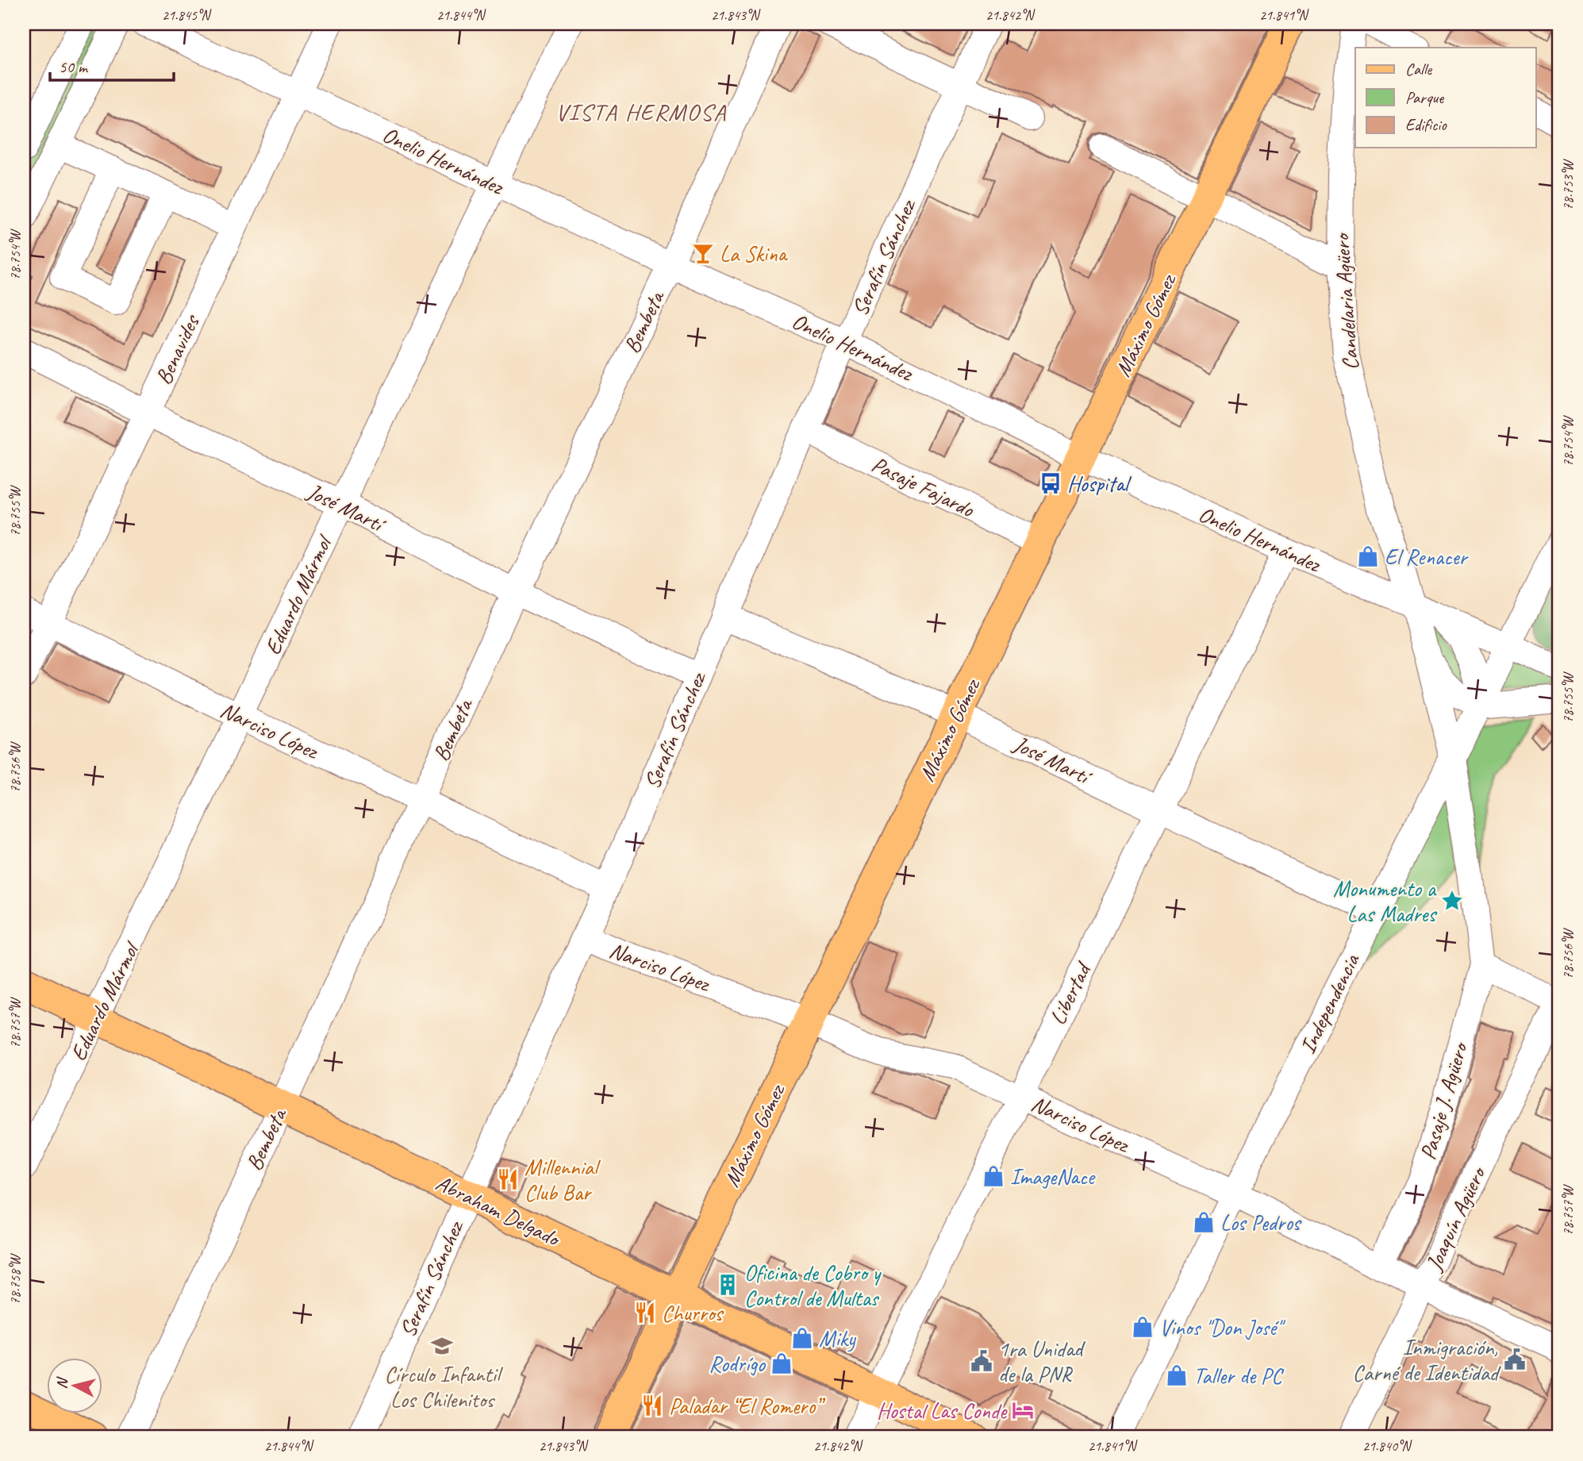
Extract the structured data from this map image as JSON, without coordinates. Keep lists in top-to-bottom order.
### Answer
{
  "streets": {
    "main road": ["Máximo Gómez", "Abraham Delgado"],
    "street": [
      "Onelio Hernández",
      "Serafín Sánchez",
      "Candelaria Agüero",
      "Bembeta",
      "Benavides",
      "Pasaje Fajardo",
      "José Martí",
      "Eduardo Mármol",
      "Narciso López",
      "Libertad",
      "Independencia",
      "Pasaje J. Agüero",
      "Joaquín Agüero"
    ]
  },
  "crossings": [
    ["Onelio Hernández", "Serafín Sánchez"],
    ["Onelio Hernández", "Candelaria Agüero"],
    ["Onelio Hernández", "Bembeta"],
    ["Onelio Hernández", "Máximo Gómez"],
    ["Onelio Hernández", "Benavides"],
    ["Onelio Hernández", "Eduardo Mármol"],
    ["Onelio Hernández", "Libertad"],
    ["Onelio Hernández", "Independencia"],
    ["Serafín Sánchez", "Pasaje Fajardo"],
    ["Serafín Sánchez", "José Martí"],
    ["Serafín Sánchez", "Narciso López"],
    ["Serafín Sánchez", "Abraham Delgado"],
    ["Candelaria Agüero", "Independencia"],
    ["Bembeta", "José Martí"],
    ["Bembeta", "Narciso López"],
    ["Bembeta", "Abraham Delgado"],
    ["Máximo Gómez", "Pasaje Fajardo"],
    ["Máximo Gómez", "José Martí"],
    ["Máximo Gómez", "Narciso López"],
    ["Máximo Gómez", "Abraham Delgado"],
    ["Benavides", "José Martí"],
    ["Benavides", "Narciso López"],
    ["José Martí", "Eduardo Mármol"],
    ["José Martí", "Libertad"],
    ["José Martí", "Independencia"],
    ["Eduardo Mármol", "Narciso López"],
    ["Eduardo Mármol", "Abraham Delgado"],
    ["Narciso López", "Libertad"],
    ["Narciso López", "Independencia"],
    ["Narciso López", "Pasaje J. Agüero"],
    ["Narciso López", "Joaquín Agüero"],
    ["Libertad", "Abraham Delgado"]
  ],
  "districts": ["VISTA HERMOSA"],
  "places": {
    "bar": ["La Skina"],
    "bus stop": ["Hospital"],
    "shop": [
      "El Renacer",
      "ImageNace",
      "Los Pedros",
      "Vinos \"Don José\"",
      "Miky",
      "Rodrígo",
      "Taller de PC"
    ],
    "place": ["Monumento a Las Madres"],
    "restaurant": ["Millennial Club Bar", "Churros", "Paladar “El Romero”"],
    "building": ["Oficina de Cobro y Control de Multas"],
    "school or university": ["Círculo Infantil Los Chilenitos"],
    "public building": ["Inmigración, Carné de Identidad", "1ra Unidad de la PNR"],
    "hotel": ["Hostal Las Conde"]
  },
  "legend": ["Calle", "Parque", "Edificio"],
  "scale_bar": "50 m",
  "north": "left",
  "coordinates": [
    "21.845°N",
    "21.844°N",
    "21.843°N",
    "21.842°N",
    "21.841°N",
    "78.753°W",
    "78.754°W",
    "78.755°W",
    "78.756°W",
    "78.757°W",
    "78.758°W",
    "21.840°N"
  ]
}
